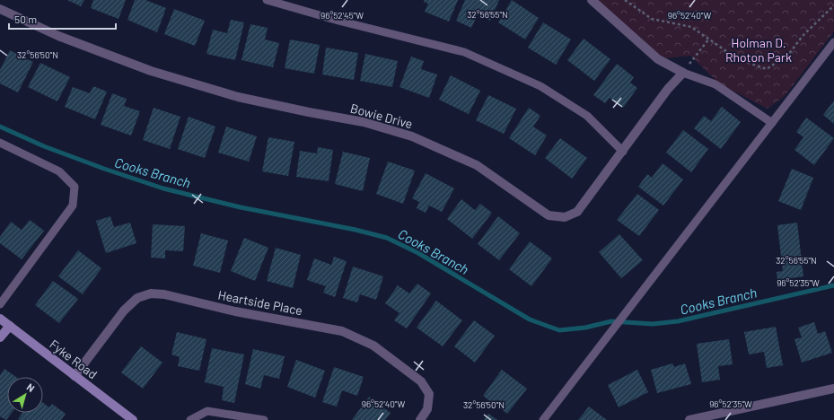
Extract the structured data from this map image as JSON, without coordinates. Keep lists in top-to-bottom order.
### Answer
{
  "streets": {
    "street": ["Bowie Drive", "Heartside Place", "Fyke Road"]
  },
  "crossings": [
    ["Heartside Place", "Fyke Road"]
  ],
  "water": ["Cooks Branch"],
  "parks": ["Holman D. Rhoton Park"],
  "scale_bar": "50 m",
  "north": "top right",
  "coordinates": [
    "32°56'55\"N",
    "96°52'45\"W",
    "96°52'40\"W",
    "32°56'50\"N",
    "96°52'35\"W"
  ]
}
